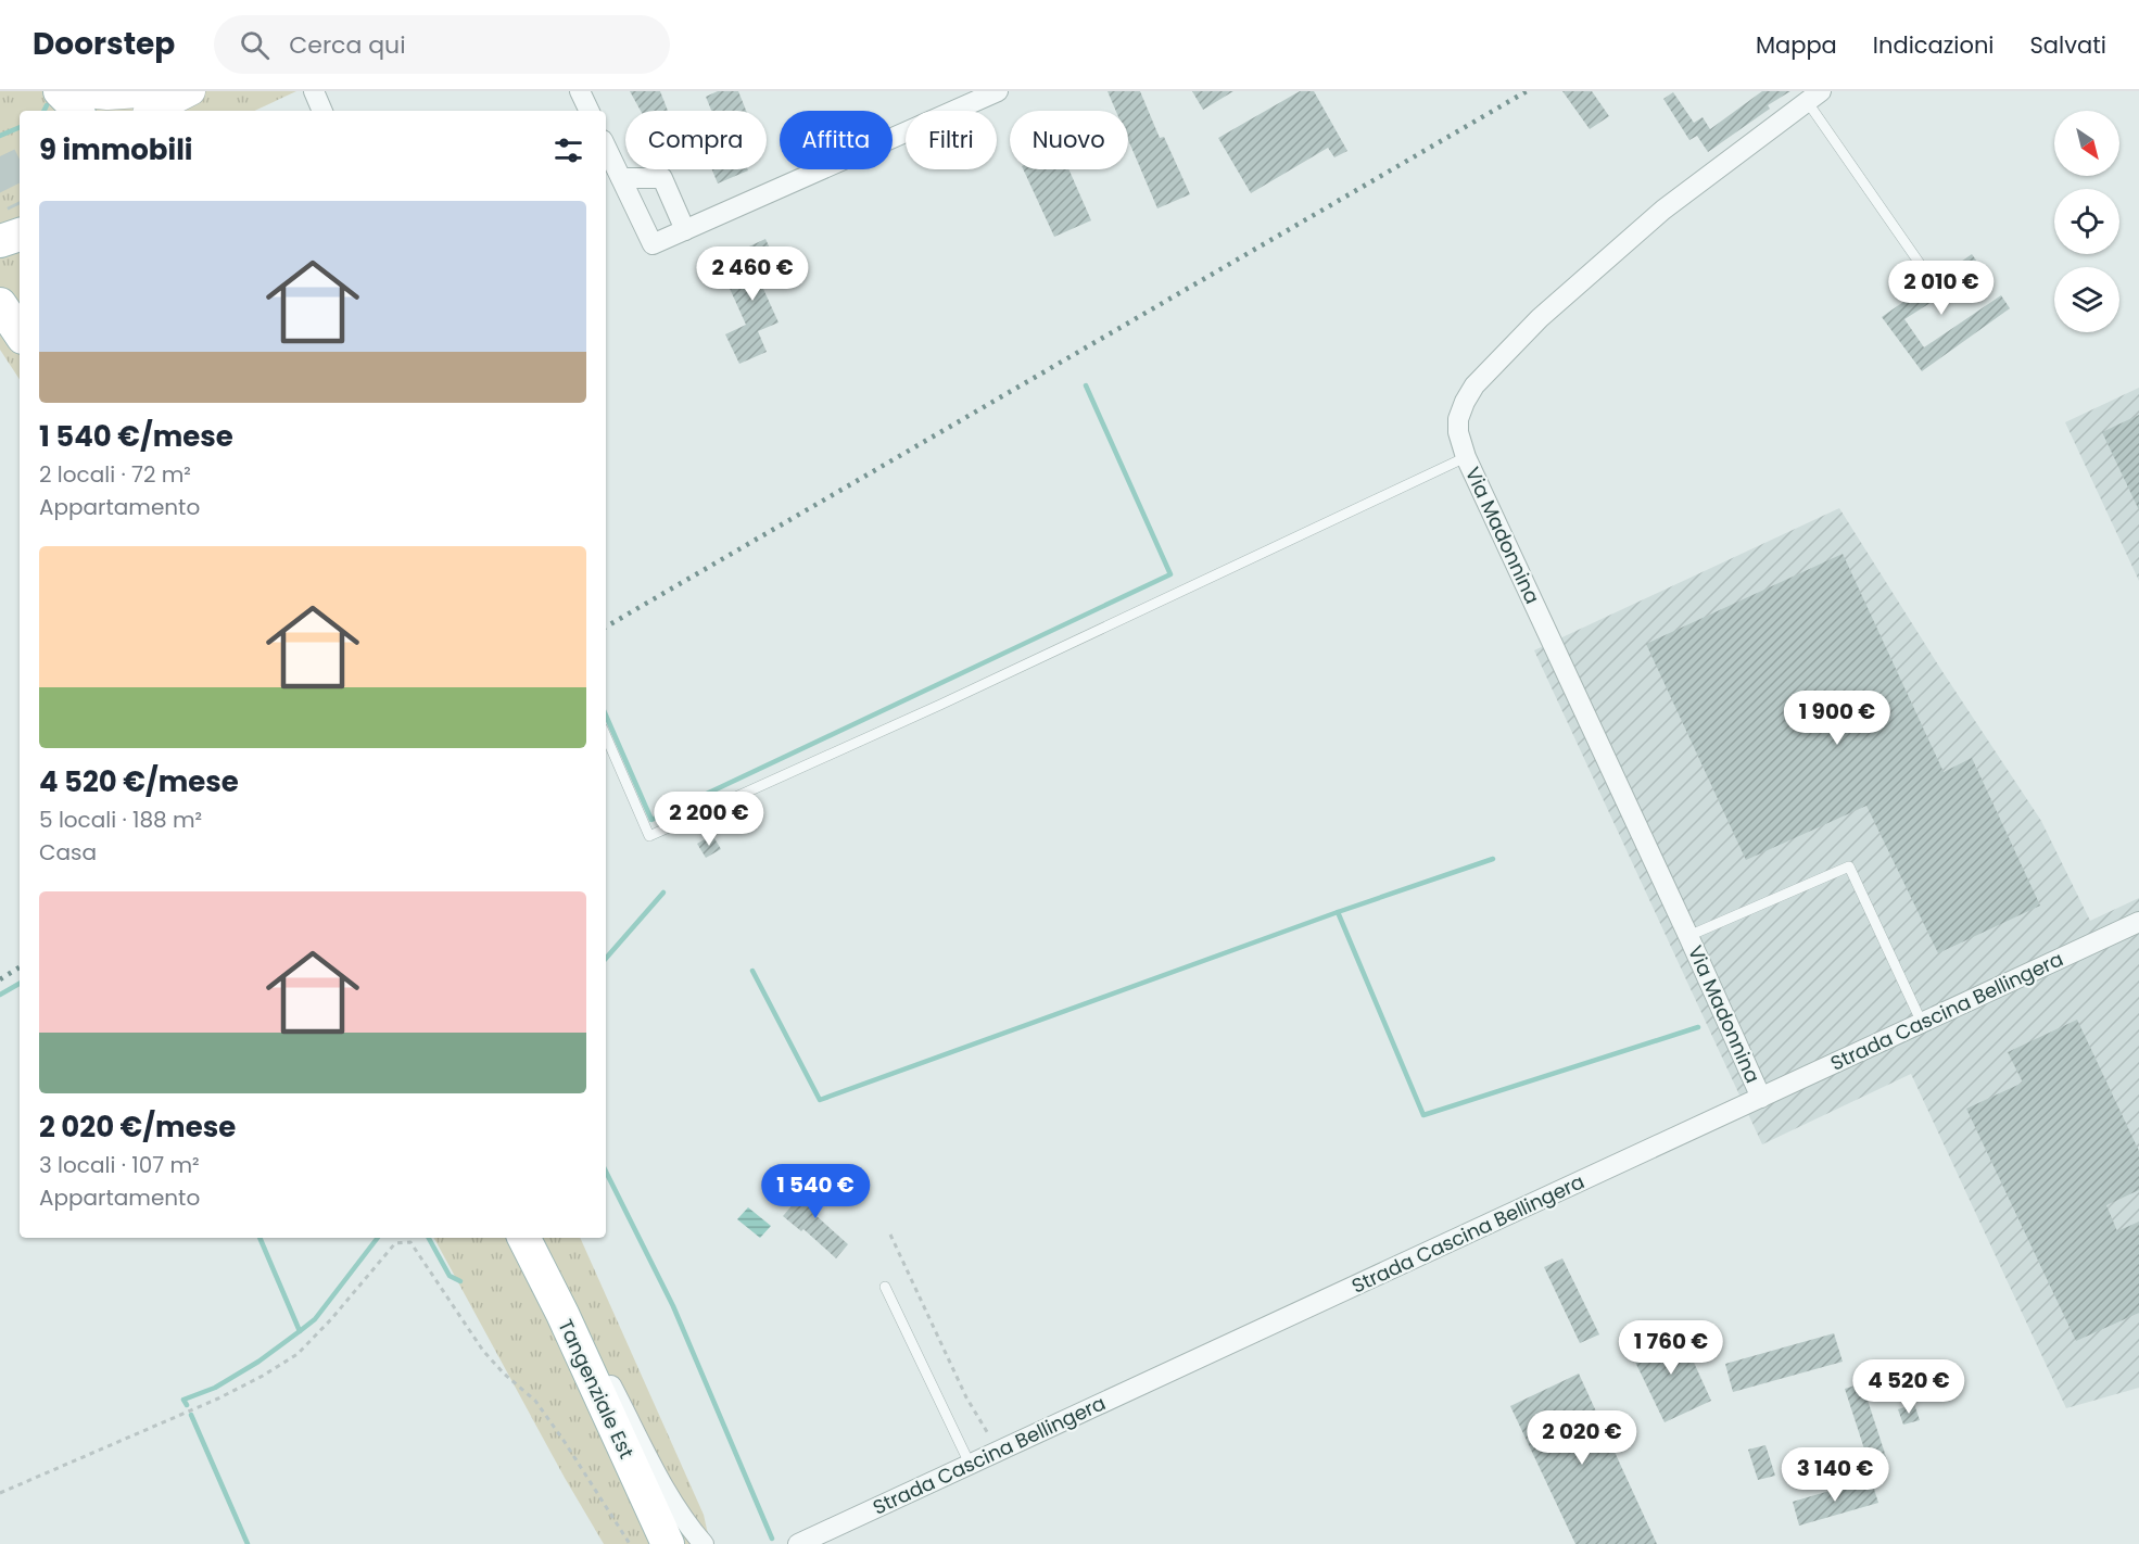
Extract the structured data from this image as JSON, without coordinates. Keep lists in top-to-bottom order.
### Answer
{
  "streets": {
    "main road": ["Tangenziale Est"],
    "street": ["Via Madonnina", "Strada Cascina Bellingera"]
  },
  "crossings": [
    ["Via Madonnina", "Strada Cascina Bellingera"]
  ],
  "north": "bottom right",
  "page": {
    "header": "Doorstep",
    "search": "Cerca qui",
    "nav": ["Mappa", "Indicazioni", "Salvati"],
    "chip": [
      "Compra",
      "Affitta",
      "Filtri",
      "Nuovo"
    ],
    "heading": "9 immobili",
    "list": [
      {
        "name": "1 540 €/mese",
        "note": "2 locali · 72 m² · Appartamento"
      },
      {
        "name": "4 520 €/mese",
        "note": "5 locali · 188 m² · Casa"
      },
      {
        "name": "2 020 €/mese",
        "note": "3 locali · 107 m² · Appartamento"
      }
    ],
    "price": [
      "2 460 €",
      "2 010 €",
      "1 900 €",
      "2 200 €",
      "1 540 €",
      "1 760 €",
      "4 520 €",
      "2 020 €",
      "3 140 €"
    ]
  }
}
